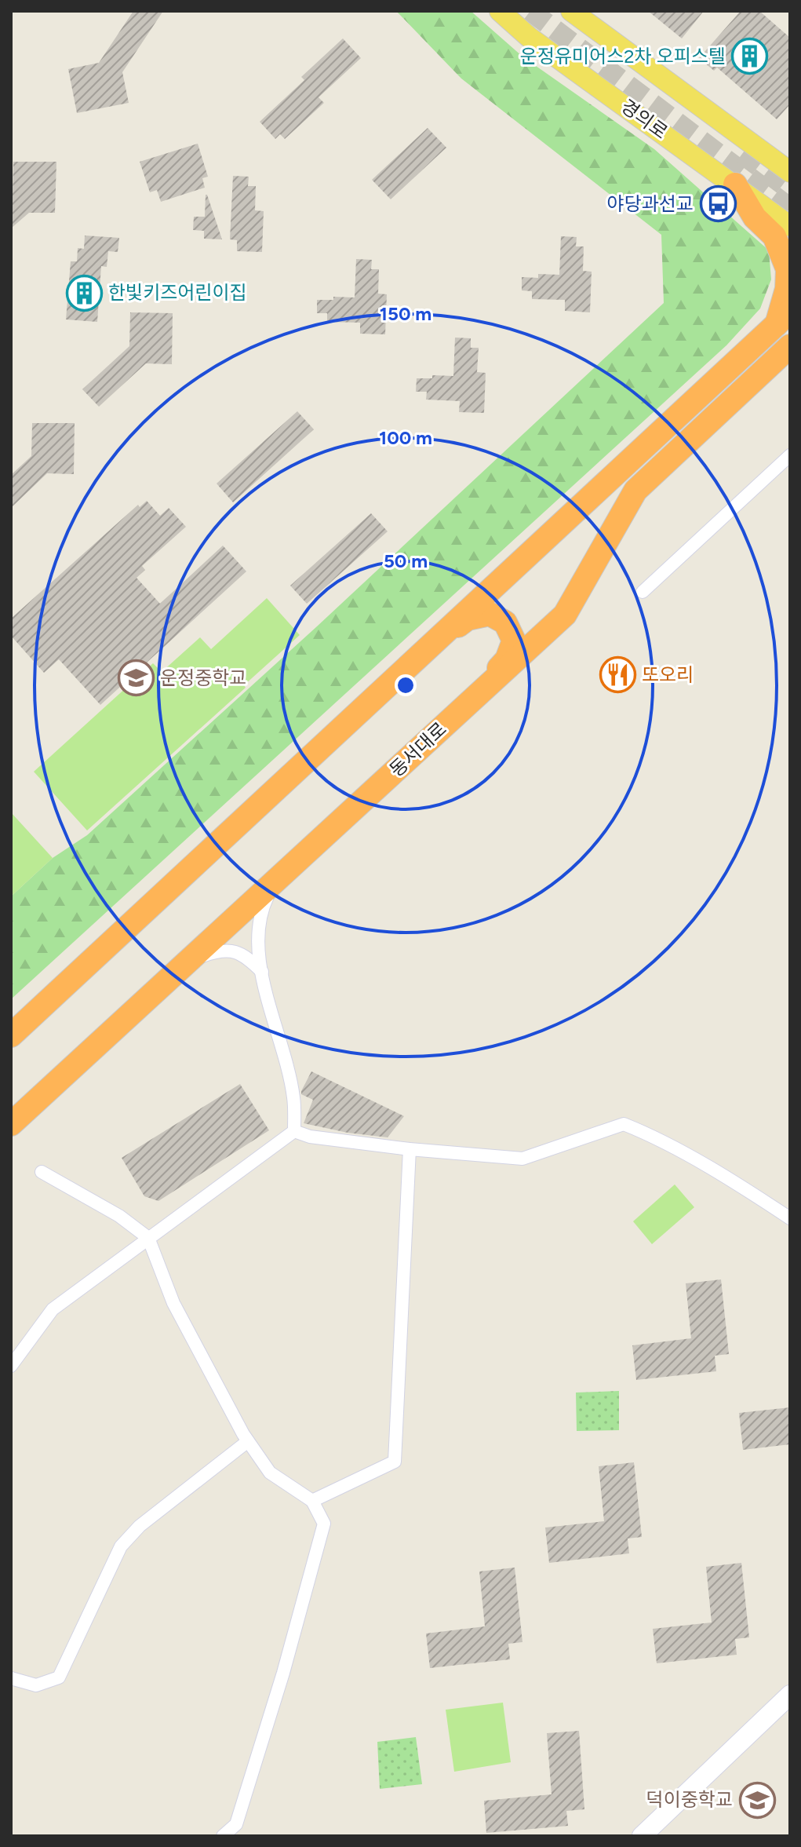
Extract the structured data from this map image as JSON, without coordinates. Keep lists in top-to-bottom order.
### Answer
{
  "streets": {
    "highway": ["동서대로"],
    "main road": ["경의로"]
  },
  "places": {
    "building": ["운정유미어스2차 오피스텔", "한빛키즈어린이집"],
    "bus stop": ["야당과선교"],
    "restaurant": ["또오리"],
    "school or university": ["운정중학교", "덕이중학교"]
  },
  "rings": ["150 m", "100 m", "50 m"]
}
